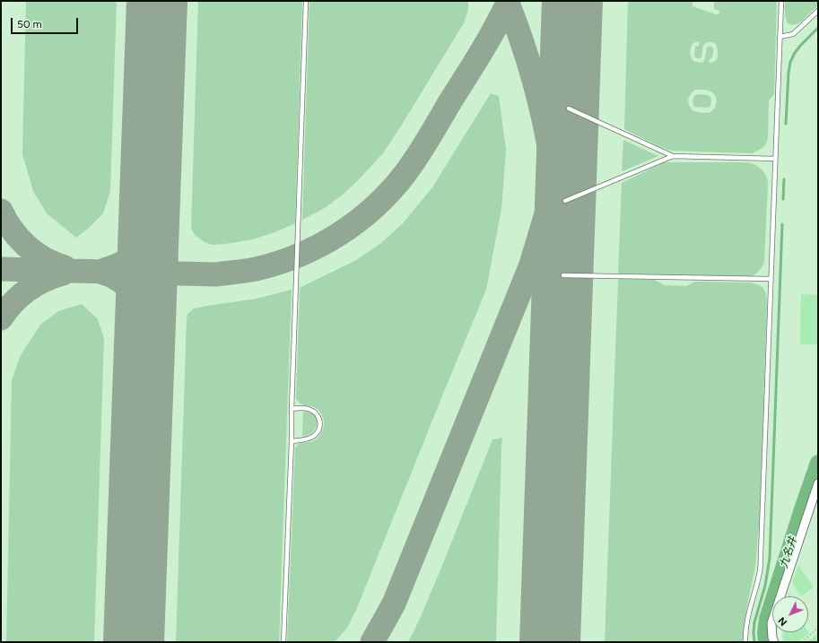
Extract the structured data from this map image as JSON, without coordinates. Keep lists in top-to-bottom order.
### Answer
{
  "water": ["九名井"],
  "scale_bar": "50 m",
  "north": "bottom left"
}
